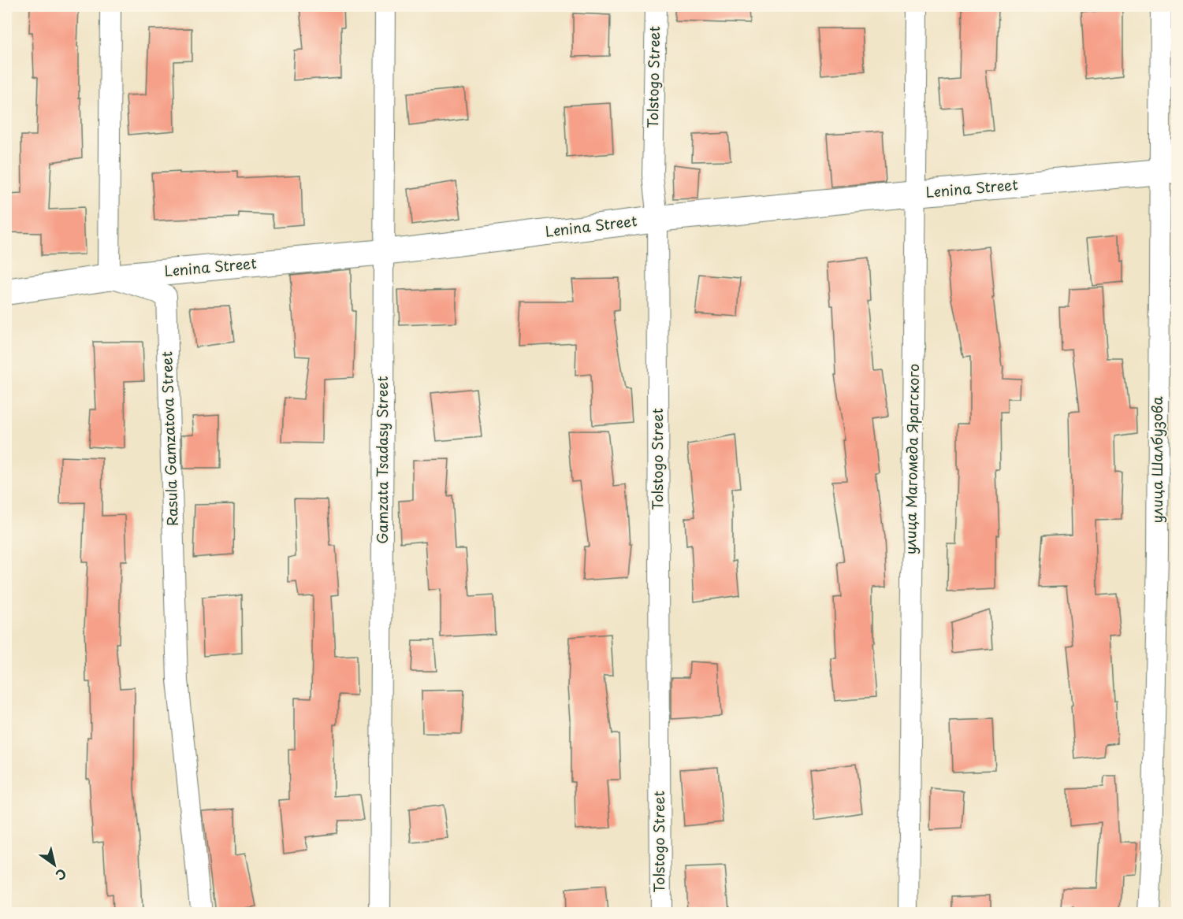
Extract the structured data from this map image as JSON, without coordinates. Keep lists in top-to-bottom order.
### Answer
{
  "streets": {
    "street": [
      "Tolstogo Street",
      "Lenina Street",
      "Rasula Gamzatova Street",
      "улица Магомеда Ярагского",
      "Gamzata Tsadasy Street",
      "улица Шалбузова"
    ]
  },
  "crossings": [
    ["Tolstogo Street", "Lenina Street"],
    ["Lenina Street", "Rasula Gamzatova Street"],
    ["Lenina Street", "улица Магомеда Ярагского"],
    ["Lenina Street", "Gamzata Tsadasy Street"],
    ["Lenina Street", "улица Шалбузова"]
  ],
  "north": "bottom right"
}
